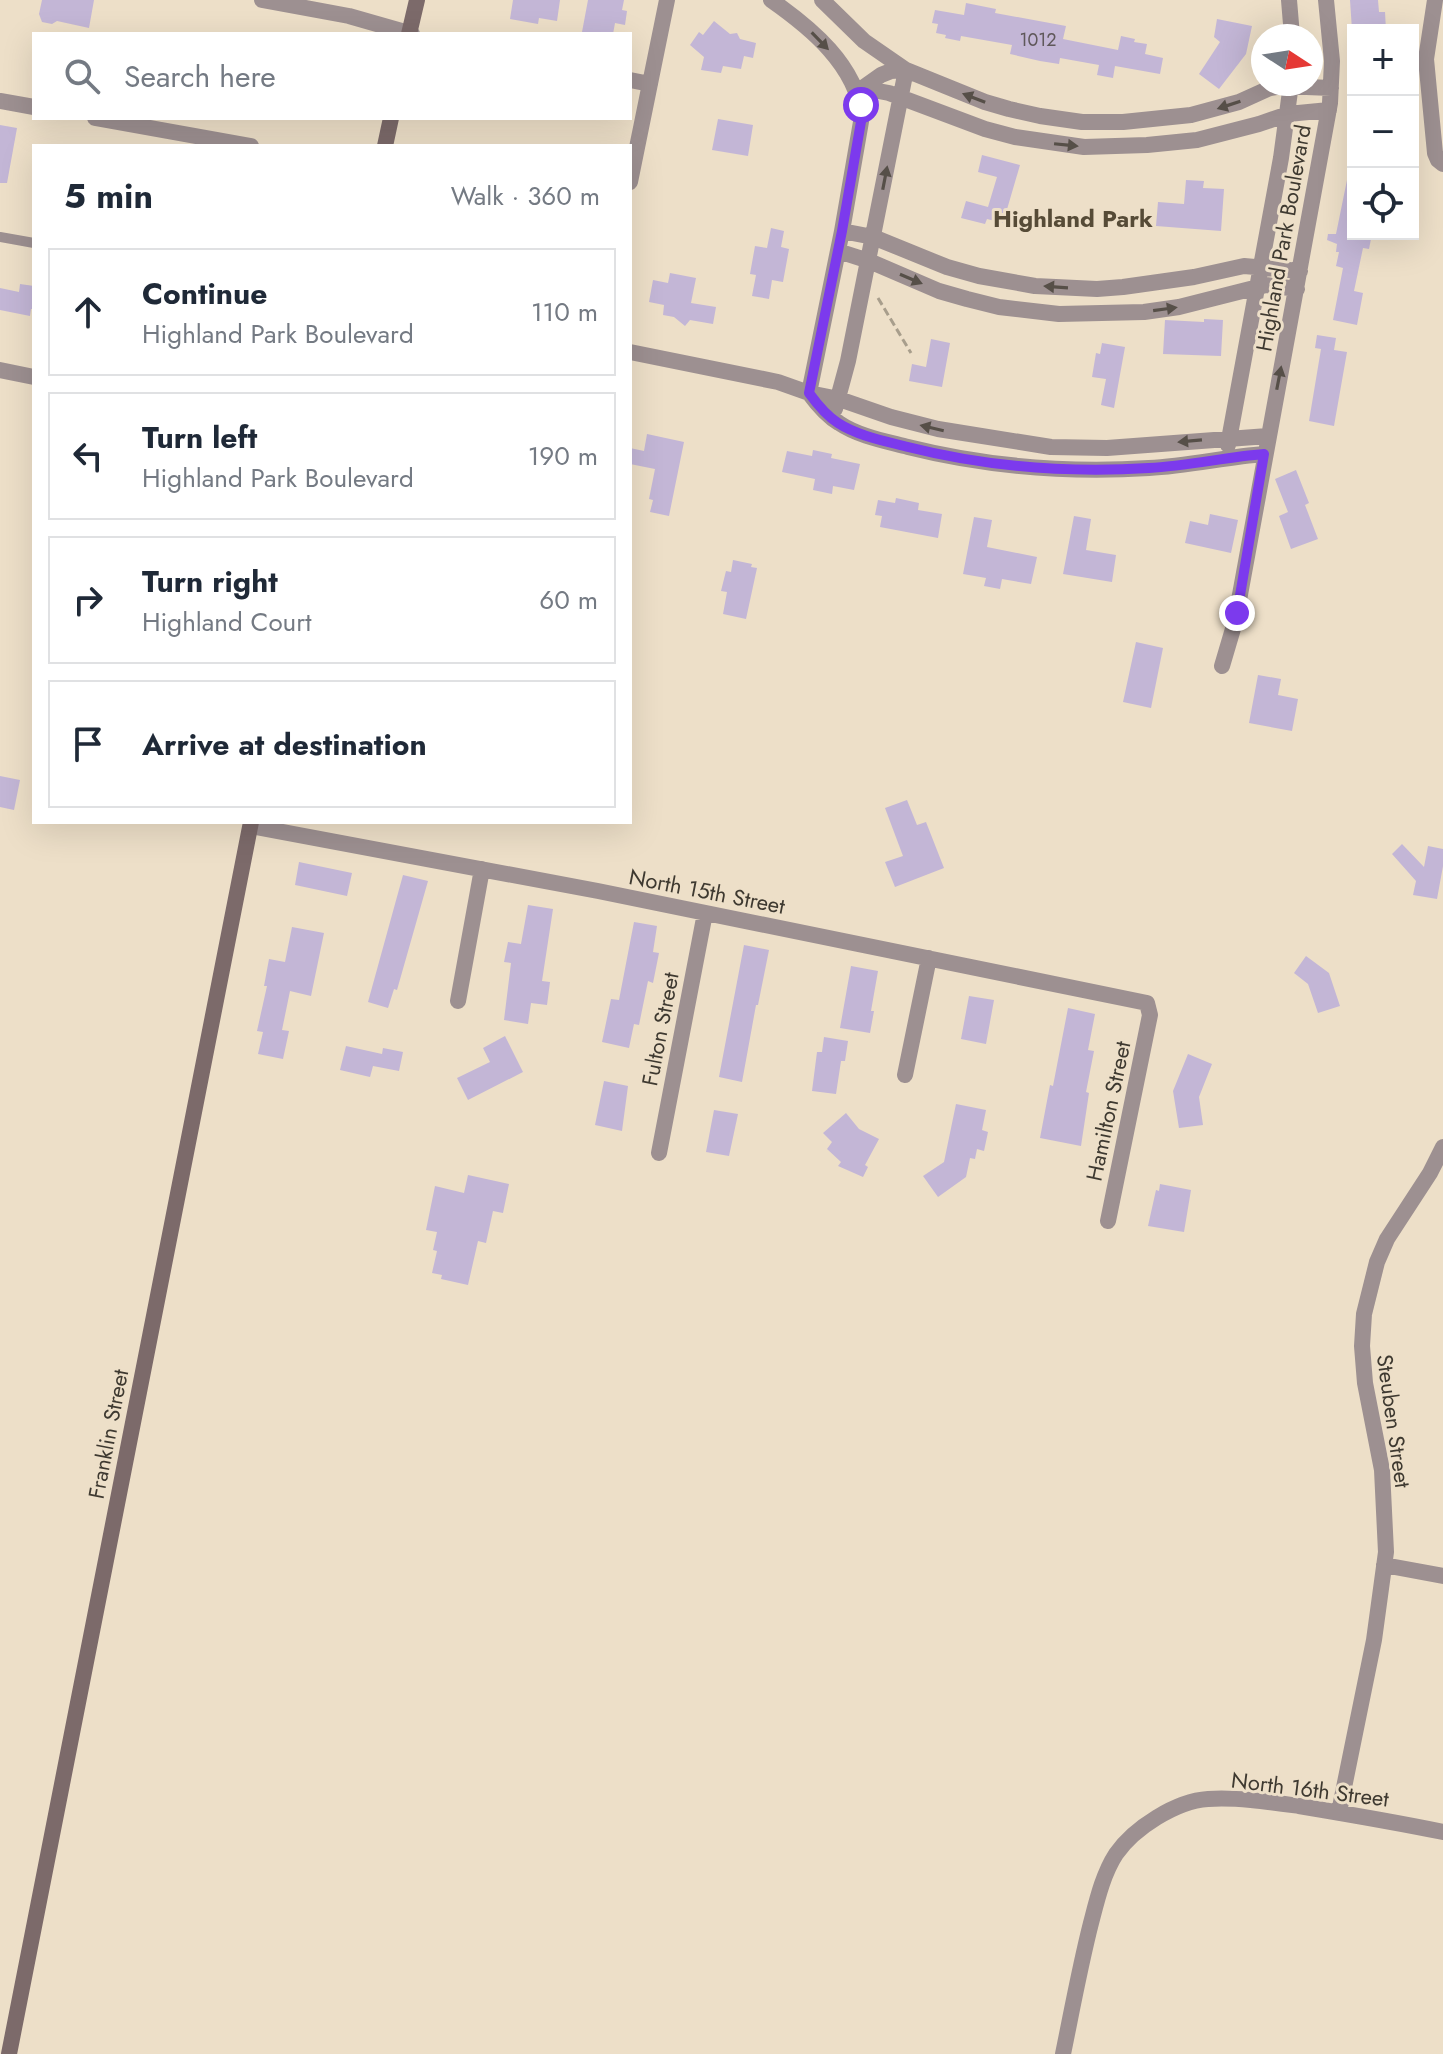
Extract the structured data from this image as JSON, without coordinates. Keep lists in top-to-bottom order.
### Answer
{
  "streets": {
    "street": [
      "Highland Park Boulevard",
      "North 15th Street",
      "Fulton Street",
      "Hamilton Street",
      "Steuben Street",
      "Franklin Street",
      "North 16th Street"
    ]
  },
  "crossings": [
    ["North 15th Street", "Fulton Street"],
    ["North 15th Street", "Hamilton Street"],
    ["North 15th Street", "Franklin Street"],
    ["Steuben Street", "North 16th Street"]
  ],
  "districts": ["Highland Park"],
  "house_numbers": ["1012"],
  "north": "right",
  "page": {
    "map_buttons": ["+", "−"],
    "search": "Search here",
    "heading": ["5 min", "Walk · 360 m"],
    "list": [
      ["Continue", "Highland Park Boulevard", "110 m"],
      ["Turn left", "Highland Park Boulevard", "190 m"],
      ["Turn right", "Highland Court", "60 m"],
      "Arrive at destination"
    ]
  }
}
